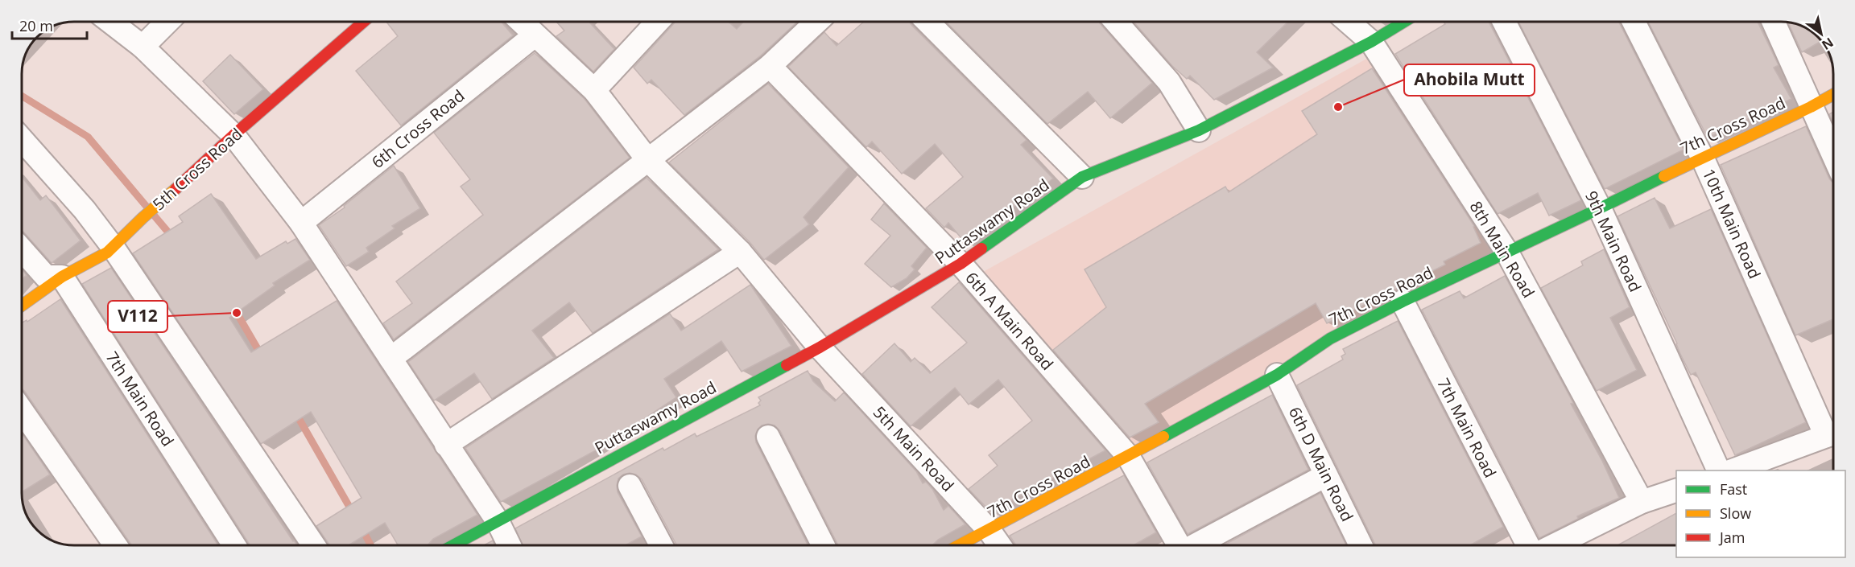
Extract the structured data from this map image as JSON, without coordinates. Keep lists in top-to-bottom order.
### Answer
{
  "streets": {
    "street": [
      "7th Cross Road",
      "6th Cross Road",
      "5th Cross Road",
      "Puttaswamy Road",
      "10th Main Road",
      "9th Main Road",
      "8th Main Road",
      "6th A Main Road",
      "7th Main Road",
      "5th Main Road",
      "6th D Main Road"
    ]
  },
  "crossings": [
    ["7th Cross Road", "10th Main Road"],
    ["7th Cross Road", "9th Main Road"],
    ["7th Cross Road", "8th Main Road"],
    ["7th Cross Road", "6th A Main Road"],
    ["7th Cross Road", "7th Main Road"],
    ["7th Cross Road", "5th Main Road"],
    ["7th Cross Road", "6th D Main Road"],
    ["6th Cross Road", "5th Main Road"],
    ["5th Cross Road", "7th Main Road"],
    ["Puttaswamy Road", "8th Main Road"],
    ["Puttaswamy Road", "6th A Main Road"],
    ["Puttaswamy Road", "5th Main Road"]
  ],
  "places": ["Ahobila Mutt", "V112"],
  "legend": ["Fast", "Slow", "Jam"],
  "scale_bar": "20 m",
  "north": "bottom right"
}
